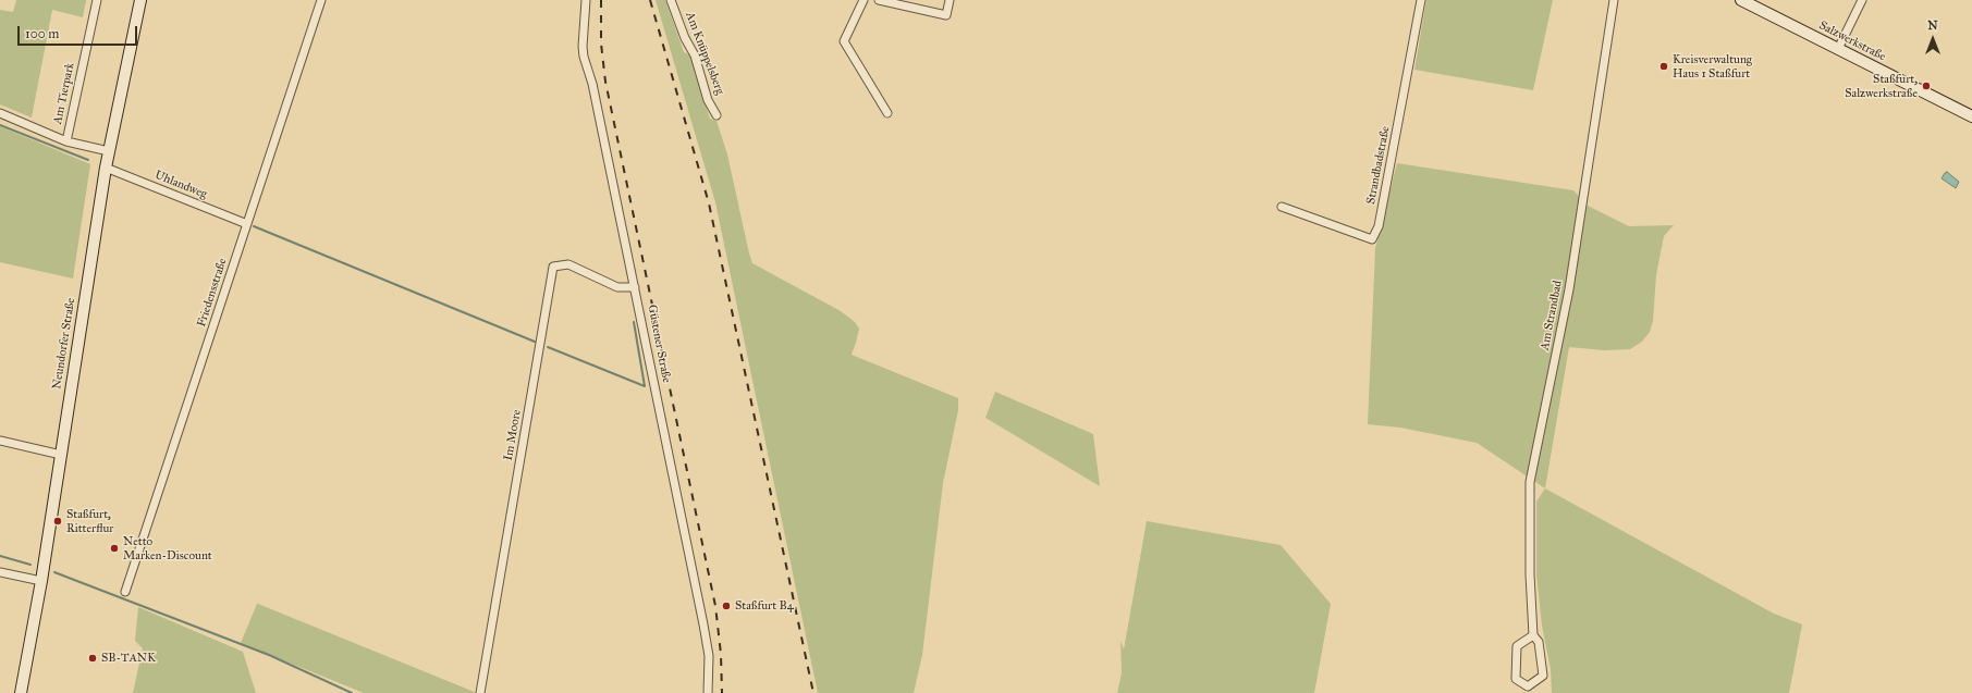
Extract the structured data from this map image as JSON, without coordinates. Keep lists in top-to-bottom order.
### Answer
{
  "streets": {
    "main road": ["Salzwerkstraße", "Neundorfer Straße"],
    "street": [
      "Am Knüppelsberg",
      "Am Tierpark",
      "Strandbadstraße",
      "Uhlandweg",
      "Friedensstraße",
      "Am Strandbad",
      "Güstener Straße",
      "Im Moore"
    ]
  },
  "crossings": [
    ["Am Tierpark", "Neundorfer Straße"],
    ["Uhlandweg", "Friedensstraße"],
    ["Uhlandweg", "Neundorfer Straße"],
    ["Güstener Straße", "Im Moore"]
  ],
  "places": [
    "Kreisverwaltung Haus 1 Staßfurt",
    "Staßfurt, Salzwerkstraße",
    "Staßfurt, Ritterflur",
    "Netto Marken-Discount",
    "Staßfurt B4",
    "SB-TANK"
  ],
  "scale_bar": "100 m",
  "north": "top"
}
